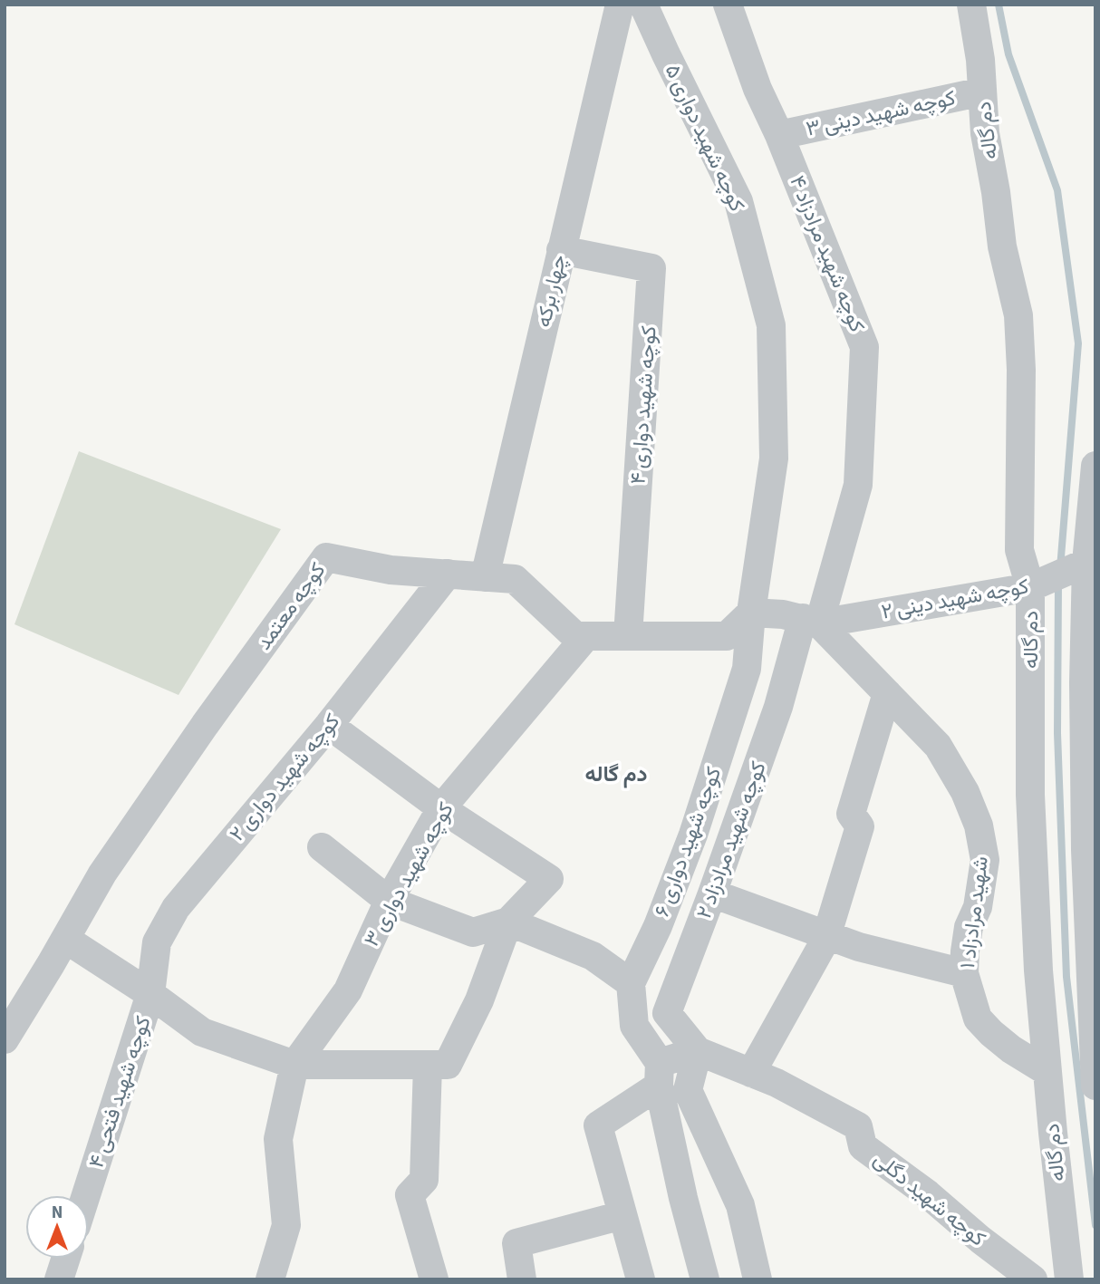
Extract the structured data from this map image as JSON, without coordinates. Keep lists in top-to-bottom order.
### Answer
{
  "streets": {
    "street": [
      "کوچه شهید دینی ۳",
      "دم گاله",
      "کوچه شهید دواری ۵",
      "کوچه شهید مرادزاد ۴",
      "چهار برکه",
      "کوچه شهید دواری ۴",
      "کوچه شهید دینی ۲",
      "کوچه معتمد",
      "کوچه شهید دواری ۲",
      "کوچه شهید مرادزاد ۲",
      "کوچه شهید دواری ۶",
      "کوچه شهید دواری ۳",
      "شهید مرادزاد ۱",
      "کوچه شهید فتحی ۴",
      "کوچه شهید دگلی"
    ]
  },
  "crossings": [
    ["کوچه شهید دینی ۳", "دم گاله"],
    ["کوچه شهید دینی ۳", "کوچه شهید مرادزاد ۴"],
    ["دم گاله", "کوچه شهید دینی ۲"],
    ["دم گاله", "شهید مرادزاد ۱"],
    ["کوچه شهید دواری ۵", "کوچه شهید دینی ۲"],
    ["کوچه شهید دواری ۵", "کوچه معتمد"],
    ["کوچه شهید دواری ۵", "کوچه شهید دواری ۶"],
    ["کوچه شهید مرادزاد ۴", "کوچه شهید دینی ۲"],
    ["کوچه شهید مرادزاد ۴", "کوچه شهید مرادزاد ۲"],
    ["کوچه شهید مرادزاد ۴", "شهید مرادزاد ۱"],
    ["چهار برکه", "کوچه شهید دواری ۴"],
    ["چهار برکه", "کوچه معتمد"],
    ["کوچه شهید دواری ۴", "کوچه معتمد"],
    ["کوچه شهید دینی ۲", "کوچه معتمد"],
    ["کوچه شهید دینی ۲", "کوچه شهید مرادزاد ۲"],
    ["کوچه شهید دینی ۲", "کوچه شهید دواری ۶"],
    ["کوچه شهید دینی ۲", "شهید مرادزاد ۱"],
    ["کوچه معتمد", "کوچه شهید دواری ۲"],
    ["کوچه معتمد", "کوچه شهید دواری ۶"],
    ["کوچه معتمد", "کوچه شهید دواری ۳"],
    ["کوچه شهید دواری ۲", "کوچه شهید فتحی ۴"],
    ["کوچه شهید مرادزاد ۲", "شهید مرادزاد ۱"],
    ["کوچه شهید مرادزاد ۲", "کوچه شهید دگلی"]
  ],
  "districts": ["دم گاله"],
  "north": "top"
}
